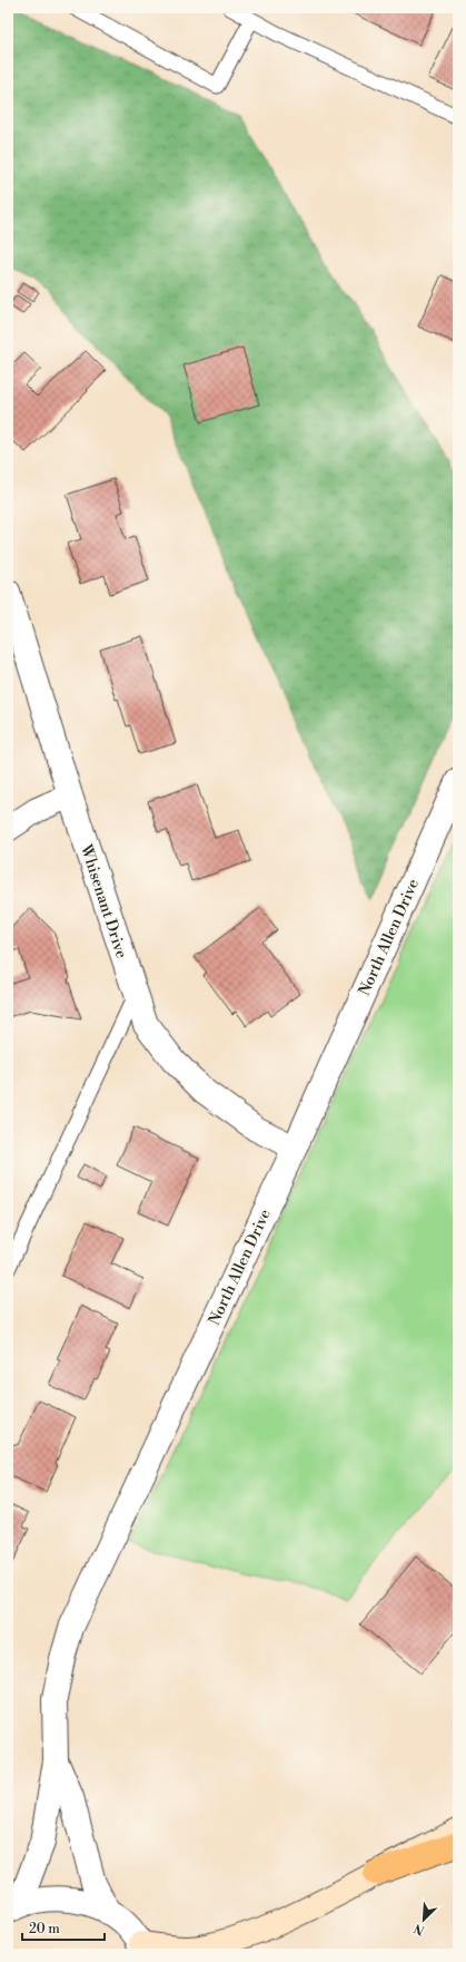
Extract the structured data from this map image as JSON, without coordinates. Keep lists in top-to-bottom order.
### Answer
{
  "streets": {
    "street": ["Whisenant Drive", "North Allen Drive"]
  },
  "crossings": [
    ["Whisenant Drive", "North Allen Drive"]
  ],
  "scale_bar": "20 m",
  "north": "bottom left"
}
